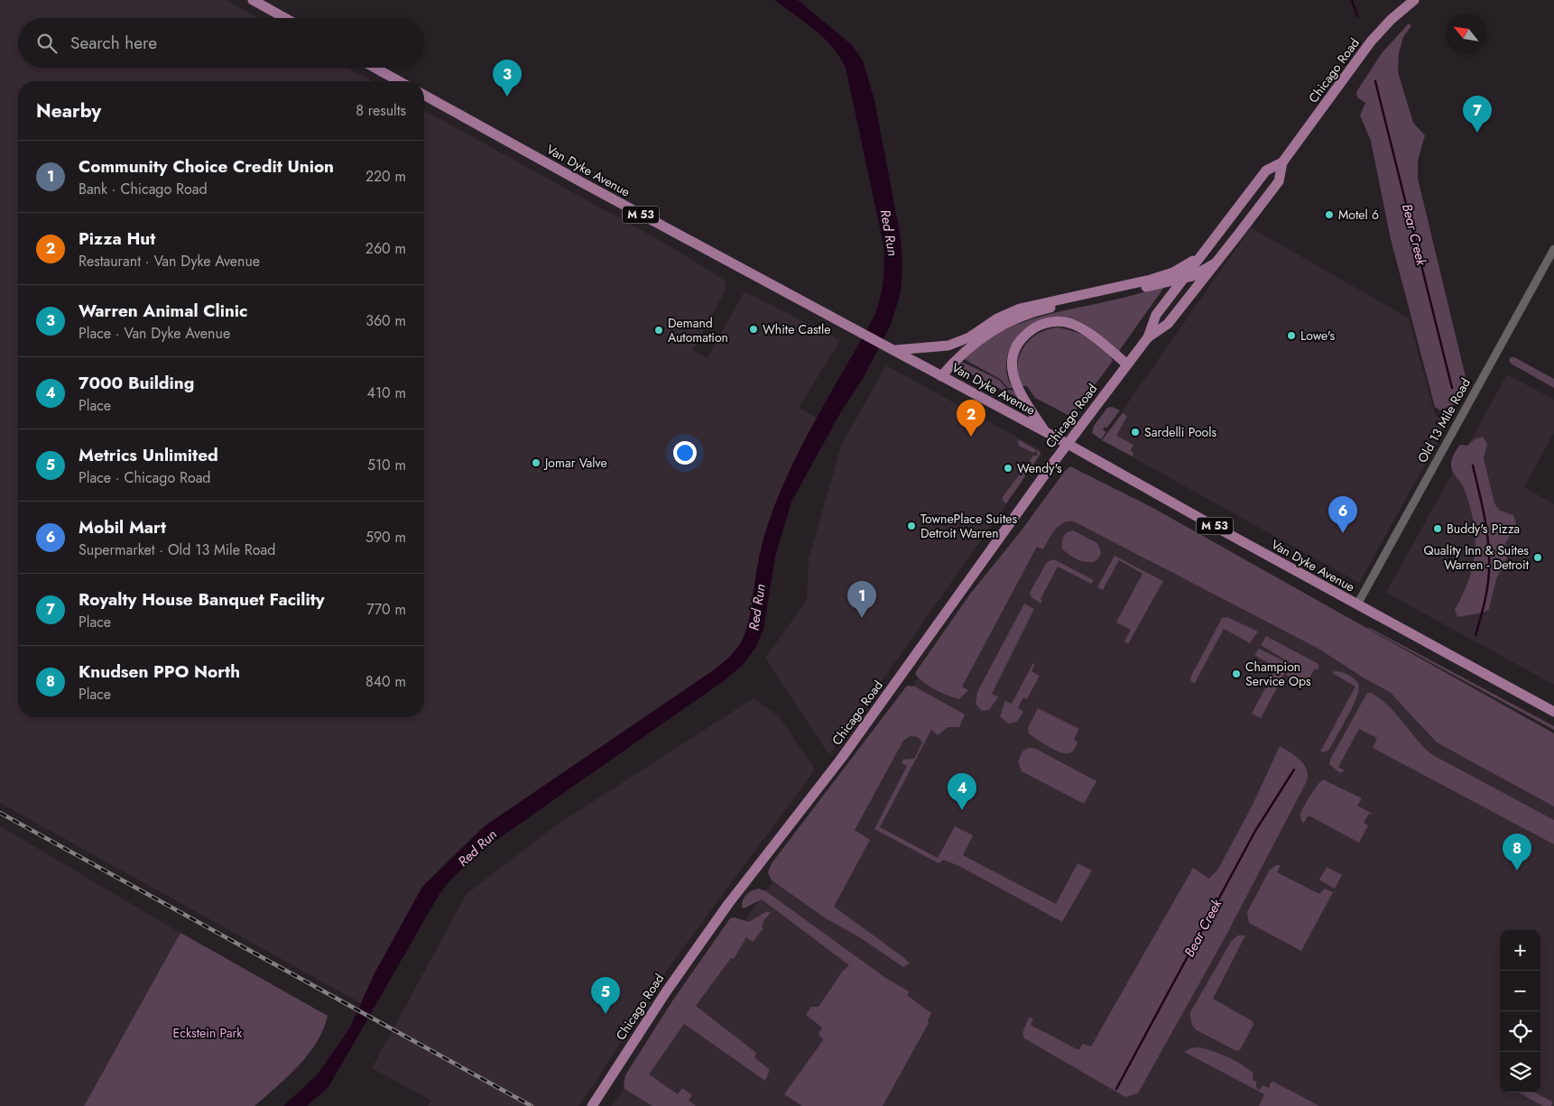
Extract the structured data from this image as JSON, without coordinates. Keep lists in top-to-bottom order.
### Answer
{
  "streets": {
    "main road": ["Chicago Road", "Van Dyke Avenue", "M 53"],
    "street": ["Old 13 Mile Road"]
  },
  "crossings": [
    ["Chicago Road", "Van Dyke Avenue"],
    ["Van Dyke Avenue", "Old 13 Mile Road"]
  ],
  "water": ["Red Run", "Bear Creek"],
  "parks": ["Eckstein Park"],
  "places": [
    "Motel 6",
    "White Castle",
    "Demand Automation",
    "Lowe's",
    "Sardelli Pools",
    "Jomar Valve",
    "Wendy's",
    "TownePlace Suites Detroit Warren",
    "Buddy's Pizza",
    "Quality Inn & Suites Warren - Detroit",
    "Champion Service Ops"
  ],
  "north": "top left",
  "page": {
    "search": "Search here",
    "pins": [
      "3",
      "7",
      "2",
      "6",
      "1",
      "4",
      "8",
      "5"
    ],
    "heading": ["Nearby", "8 results"],
    "list": [
      {
        "mark": "1",
        "name": "Community Choice Credit Union",
        "note": "Bank · Chicago Road",
        "value": "220 m"
      },
      {
        "mark": "2",
        "name": "Pizza Hut",
        "note": "Restaurant · Van Dyke Avenue",
        "value": "260 m"
      },
      {
        "mark": "3",
        "name": "Warren Animal Clinic",
        "note": "Place · Van Dyke Avenue",
        "value": "360 m"
      },
      {
        "mark": "4",
        "name": "7000 Building",
        "note": "Place",
        "value": "410 m"
      },
      {
        "mark": "5",
        "name": "Metrics Unlimited",
        "note": "Place · Chicago Road",
        "value": "510 m"
      },
      {
        "mark": "6",
        "name": "Mobil Mart",
        "note": "Supermarket · Old 13 Mile Road",
        "value": "590 m"
      },
      {
        "mark": "7",
        "name": "Royalty House Banquet Facility",
        "note": "Place",
        "value": "770 m"
      },
      {
        "mark": "8",
        "name": "Knudsen PPO North",
        "note": "Place",
        "value": "840 m"
      }
    ],
    "map_buttons": ["+", "−"]
  }
}
